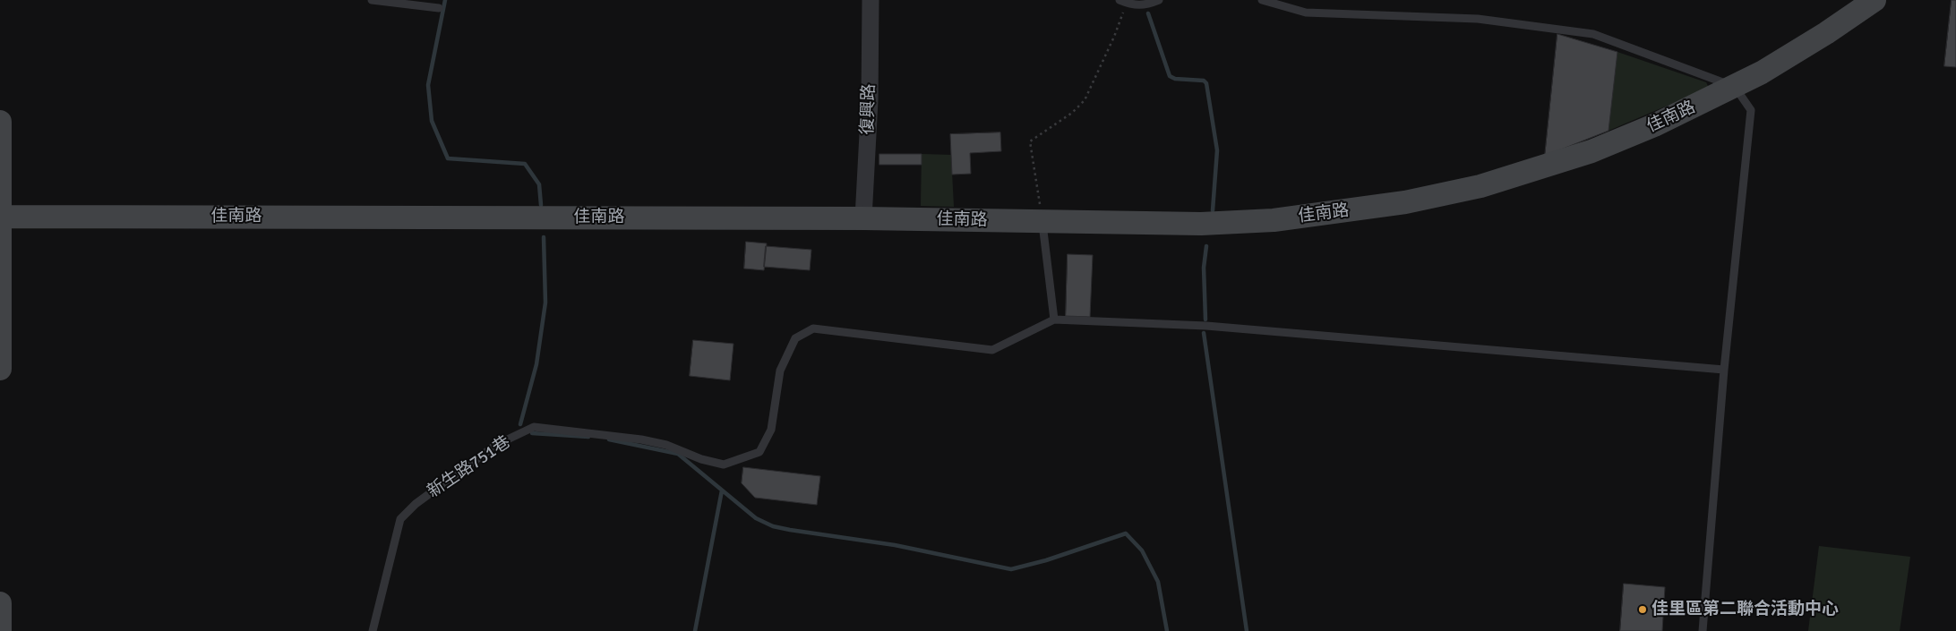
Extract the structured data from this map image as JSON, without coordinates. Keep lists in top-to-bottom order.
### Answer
{
  "streets": {
    "street": ["復興路", "佳南路"],
    "lane": ["新生路751巷"]
  },
  "crossings": [
    ["復興路", "佳南路"]
  ],
  "places": ["佳里區第二聯合活動中心"]
}
